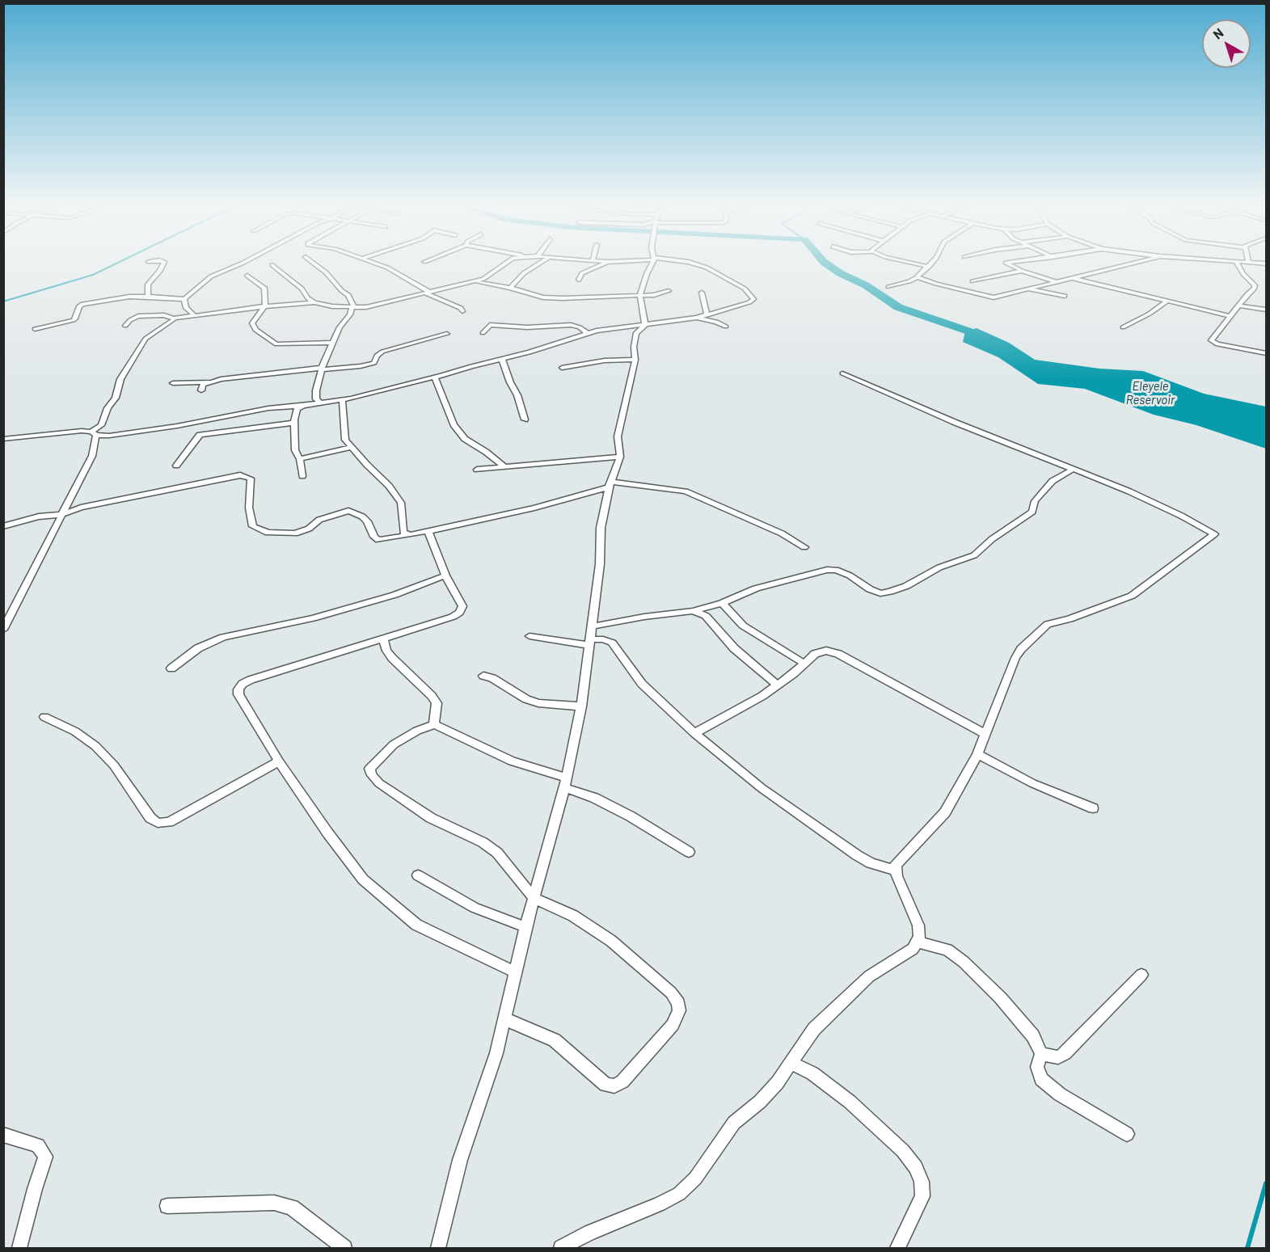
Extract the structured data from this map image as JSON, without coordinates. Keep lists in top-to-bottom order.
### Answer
{
  "water": ["Eleyele Reservoir"],
  "north": "top left"
}
